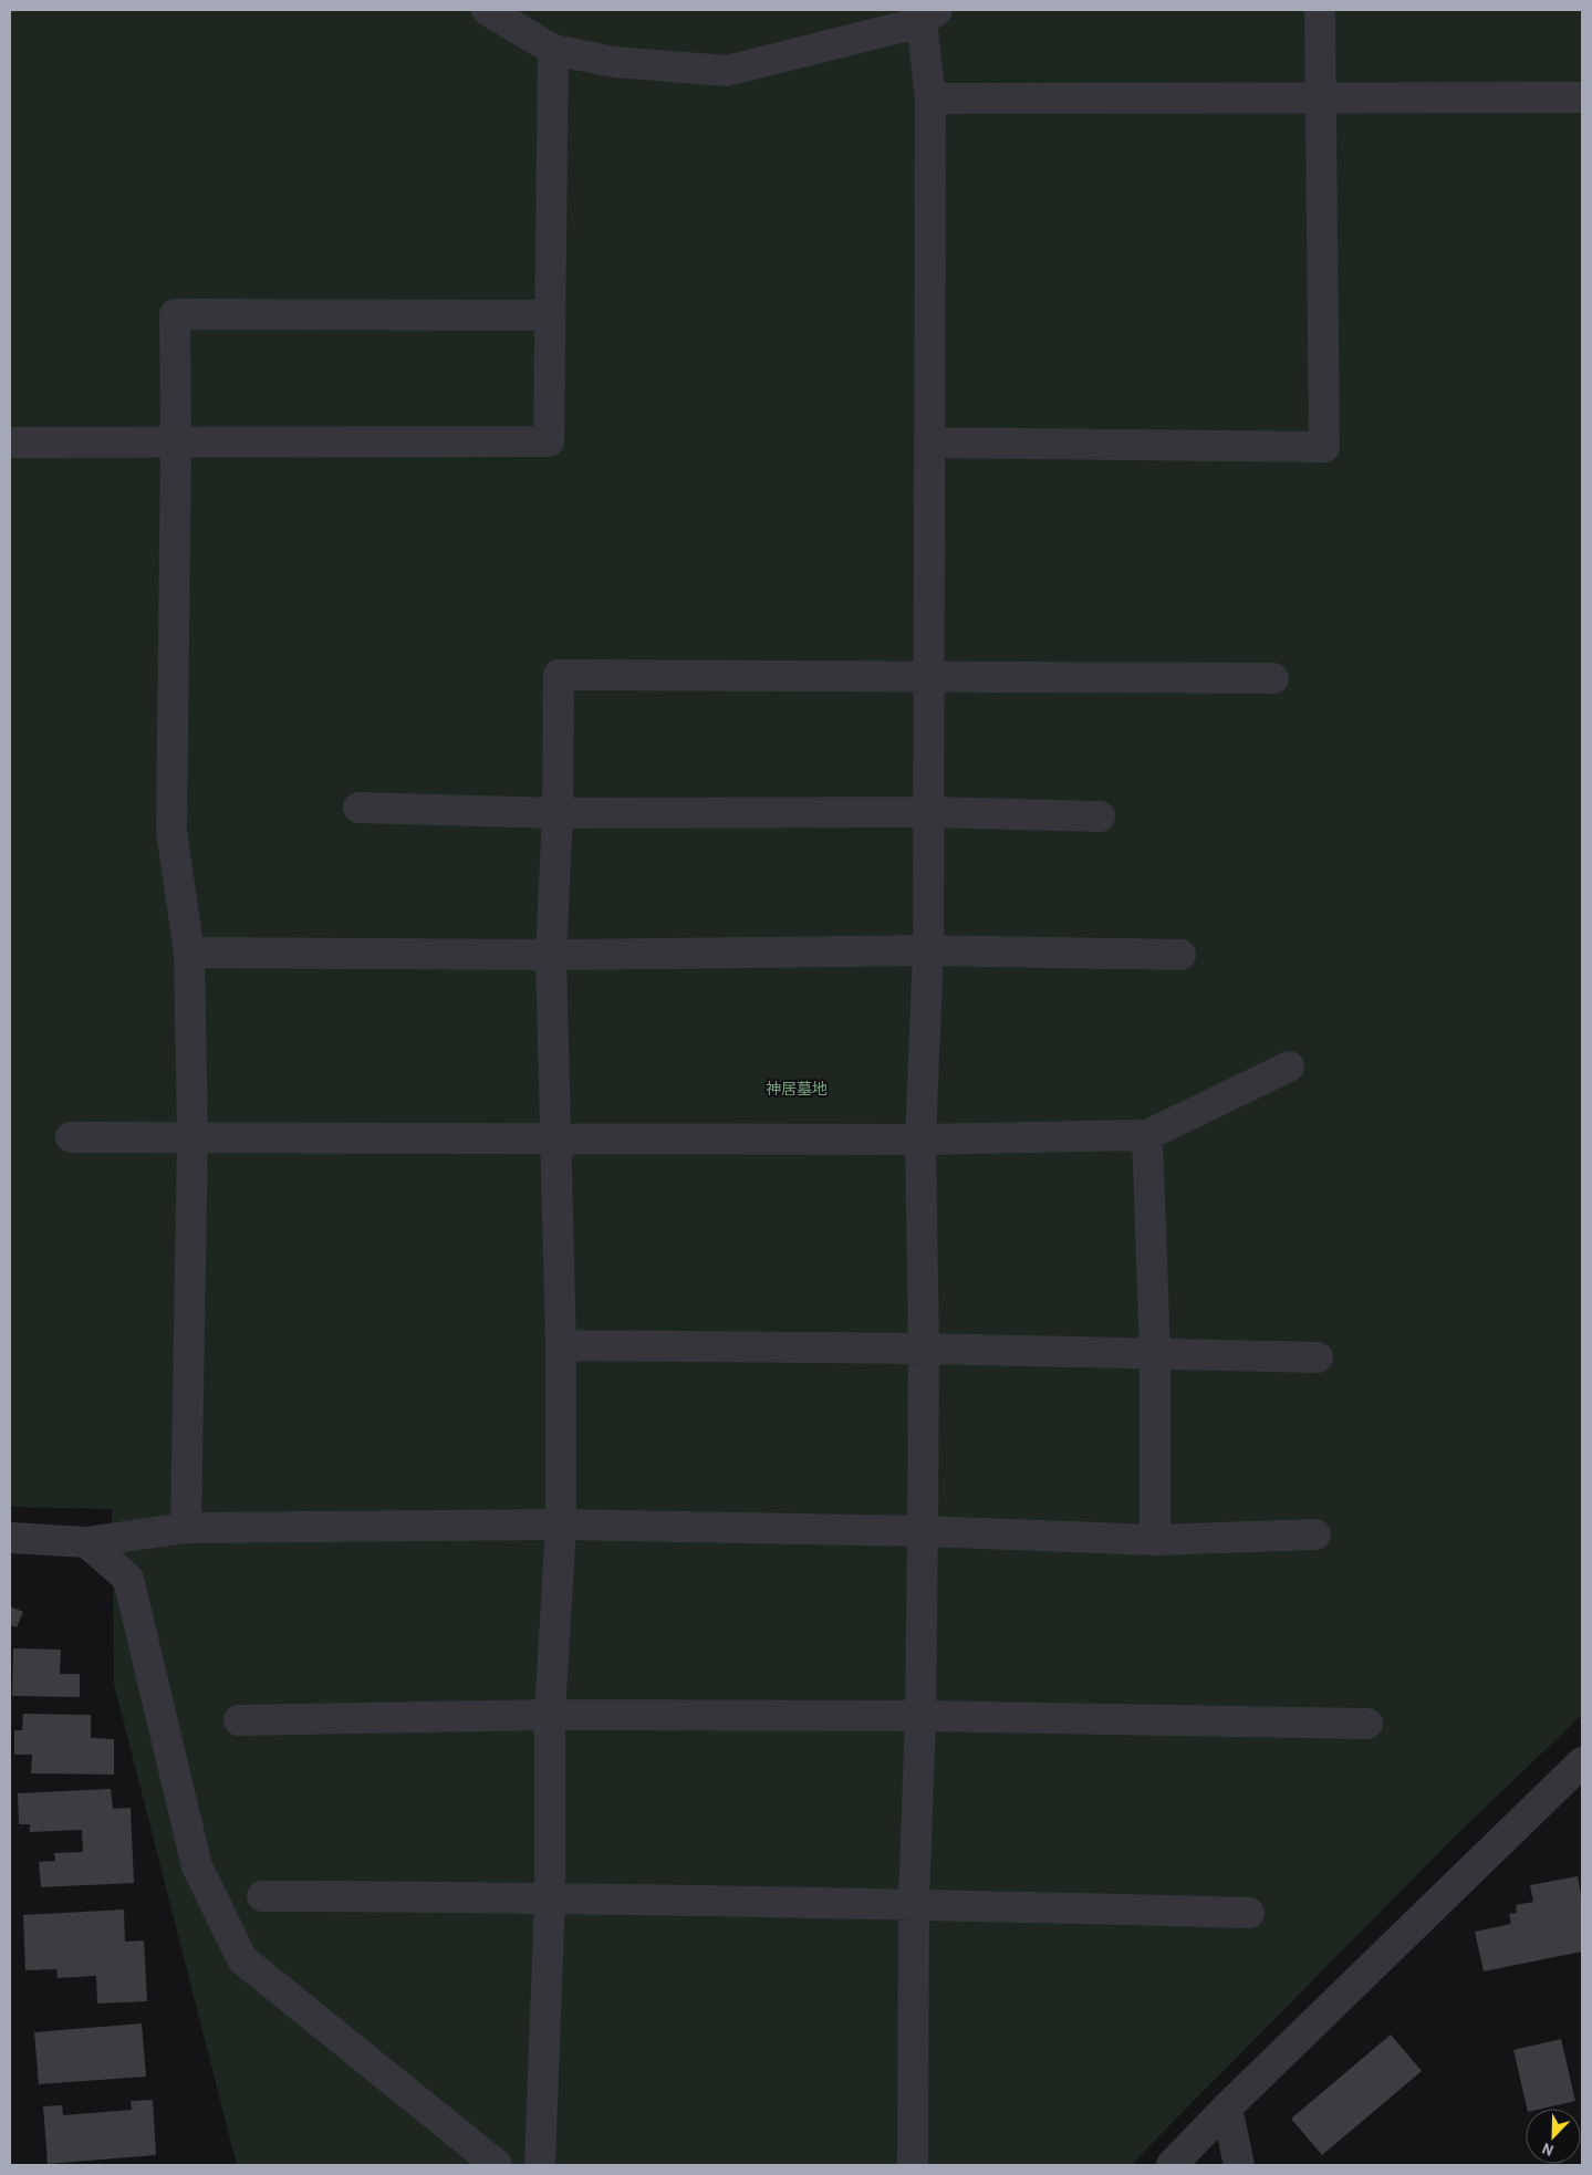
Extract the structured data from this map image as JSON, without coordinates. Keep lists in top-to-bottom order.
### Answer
{
  "parks": ["神居墓地"],
  "north": "bottom left"
}
